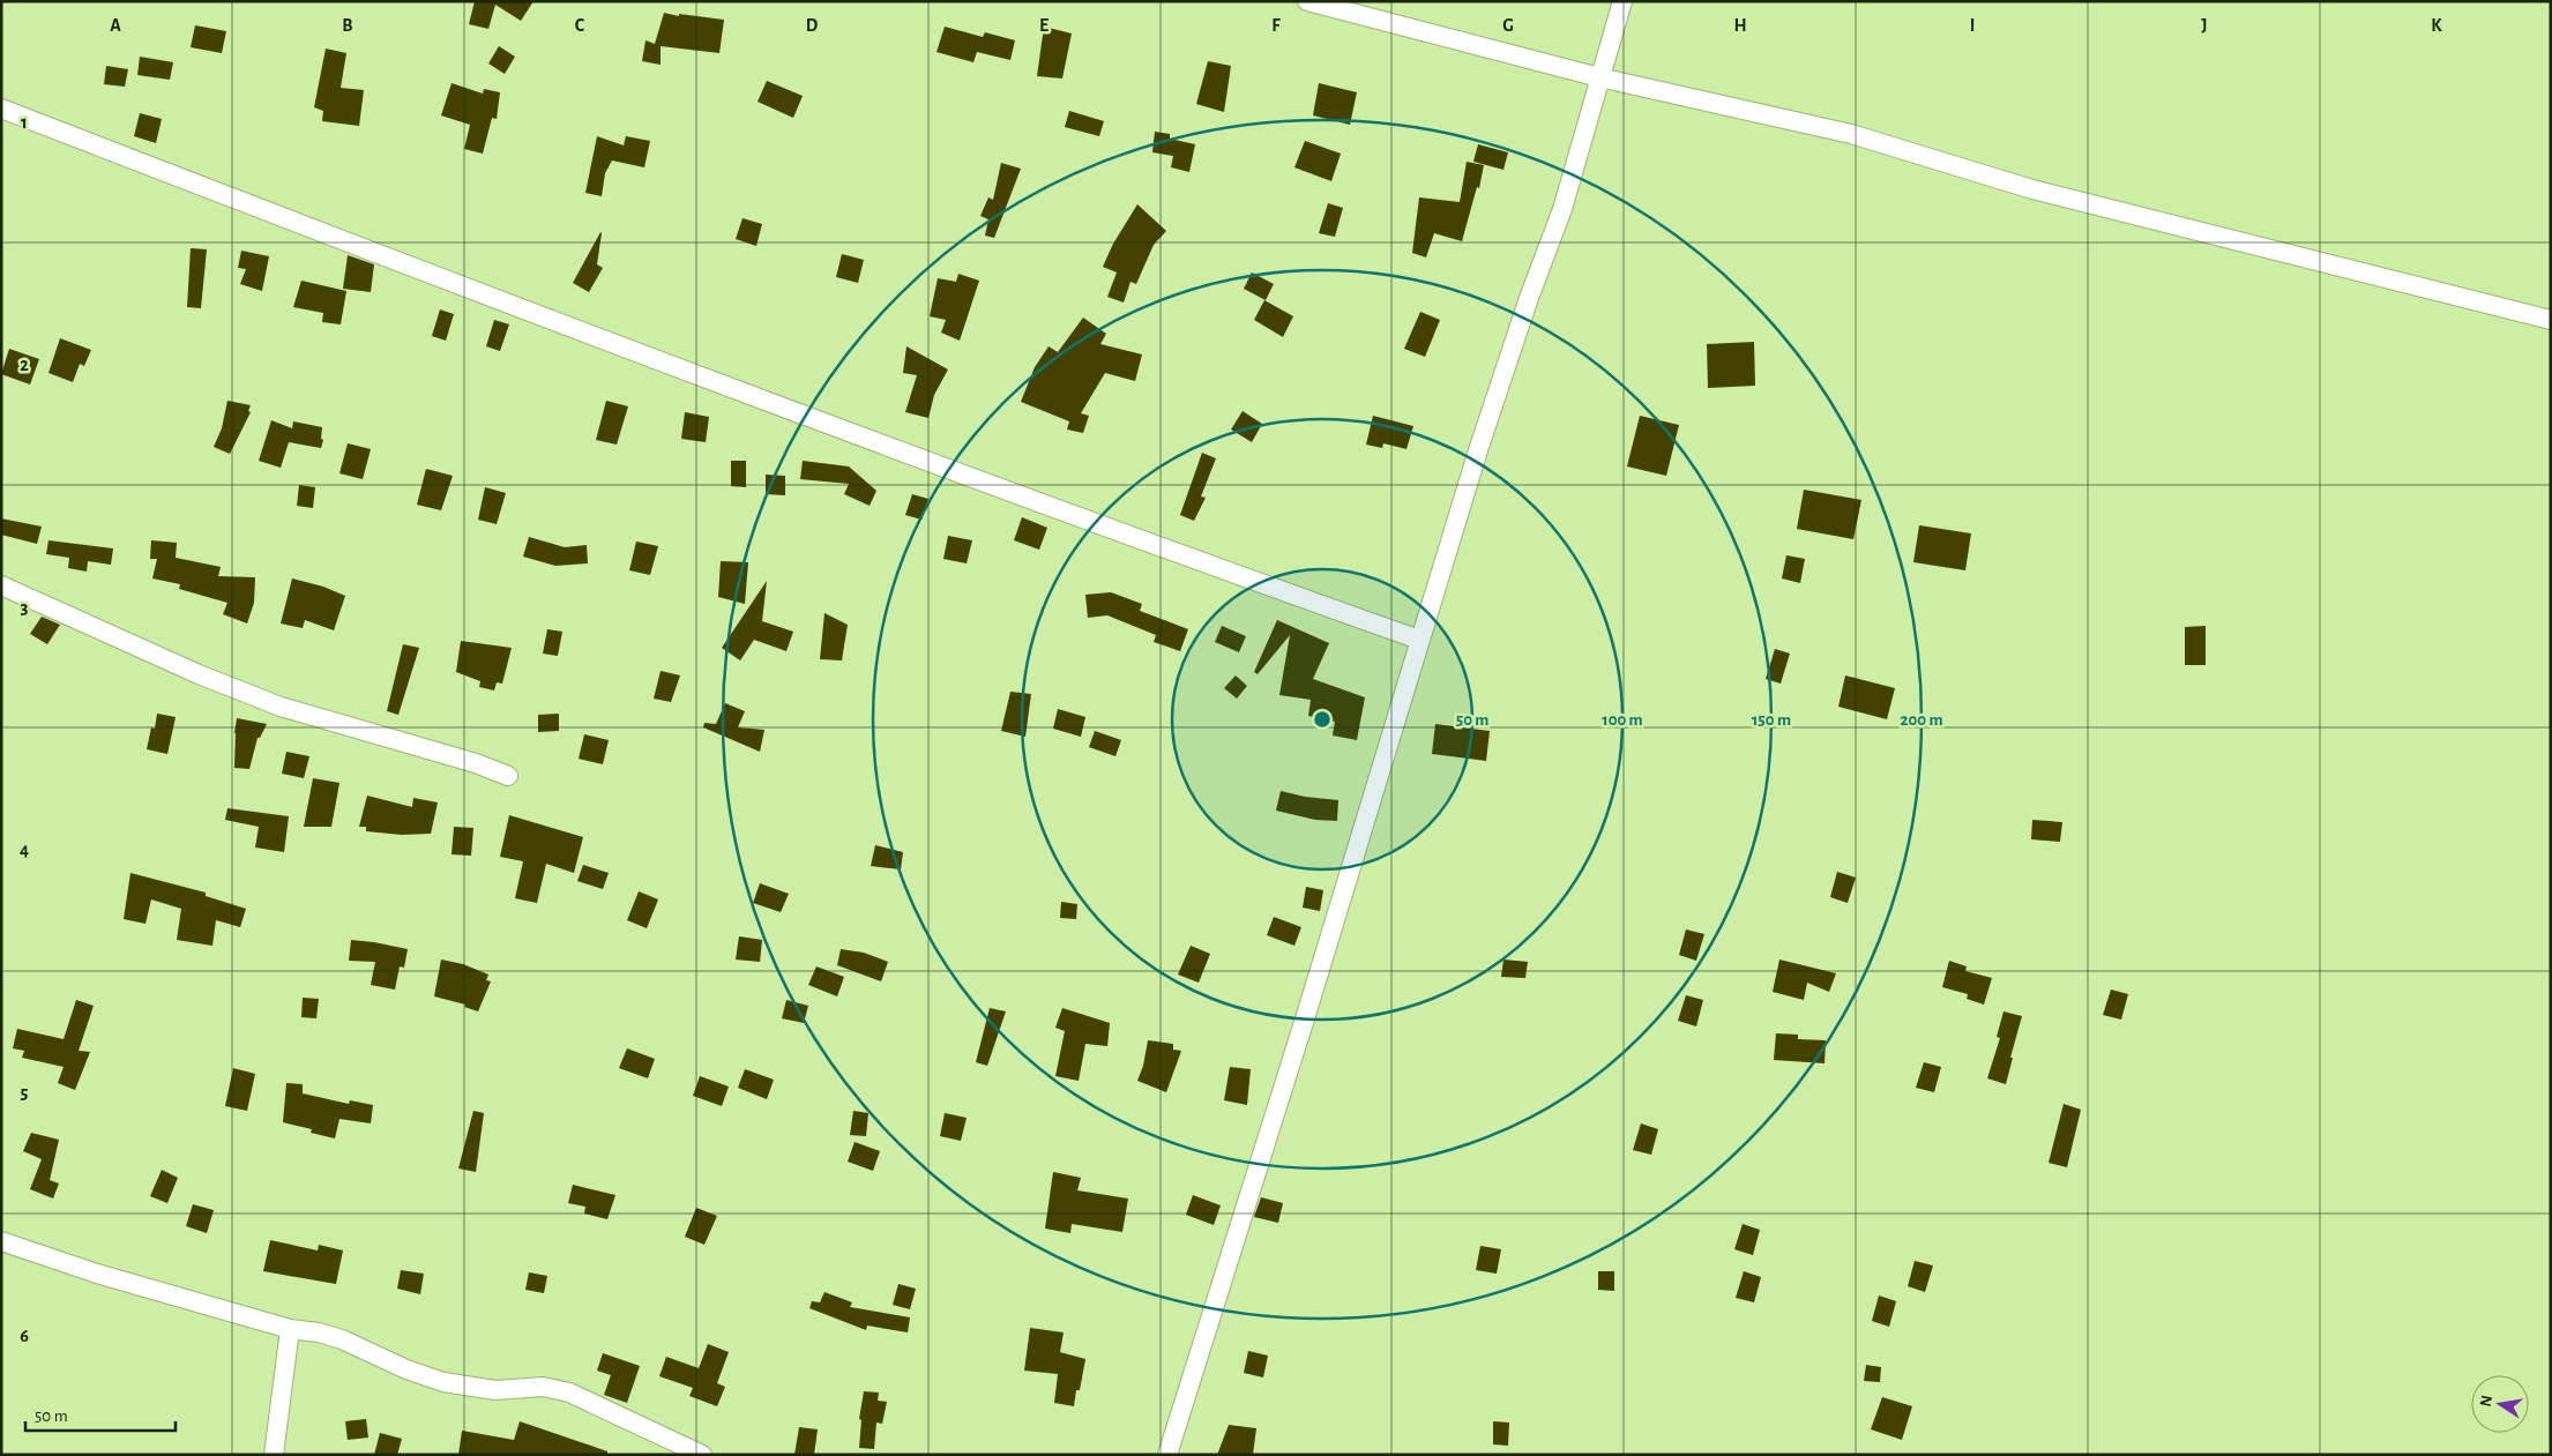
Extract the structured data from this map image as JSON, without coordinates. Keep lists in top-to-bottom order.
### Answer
{
  "scale_bar": "50 m",
  "north": "left",
  "grid": {
    "columns": [
      "A",
      "B",
      "C",
      "D",
      "E",
      "F",
      "G",
      "H",
      "I",
      "J",
      "K"
    ],
    "rows": [
      "1",
      "2",
      "3",
      "4",
      "5",
      "6"
    ]
  },
  "rings": [
    "50 m",
    "100 m",
    "150 m",
    "200 m"
  ]
}
